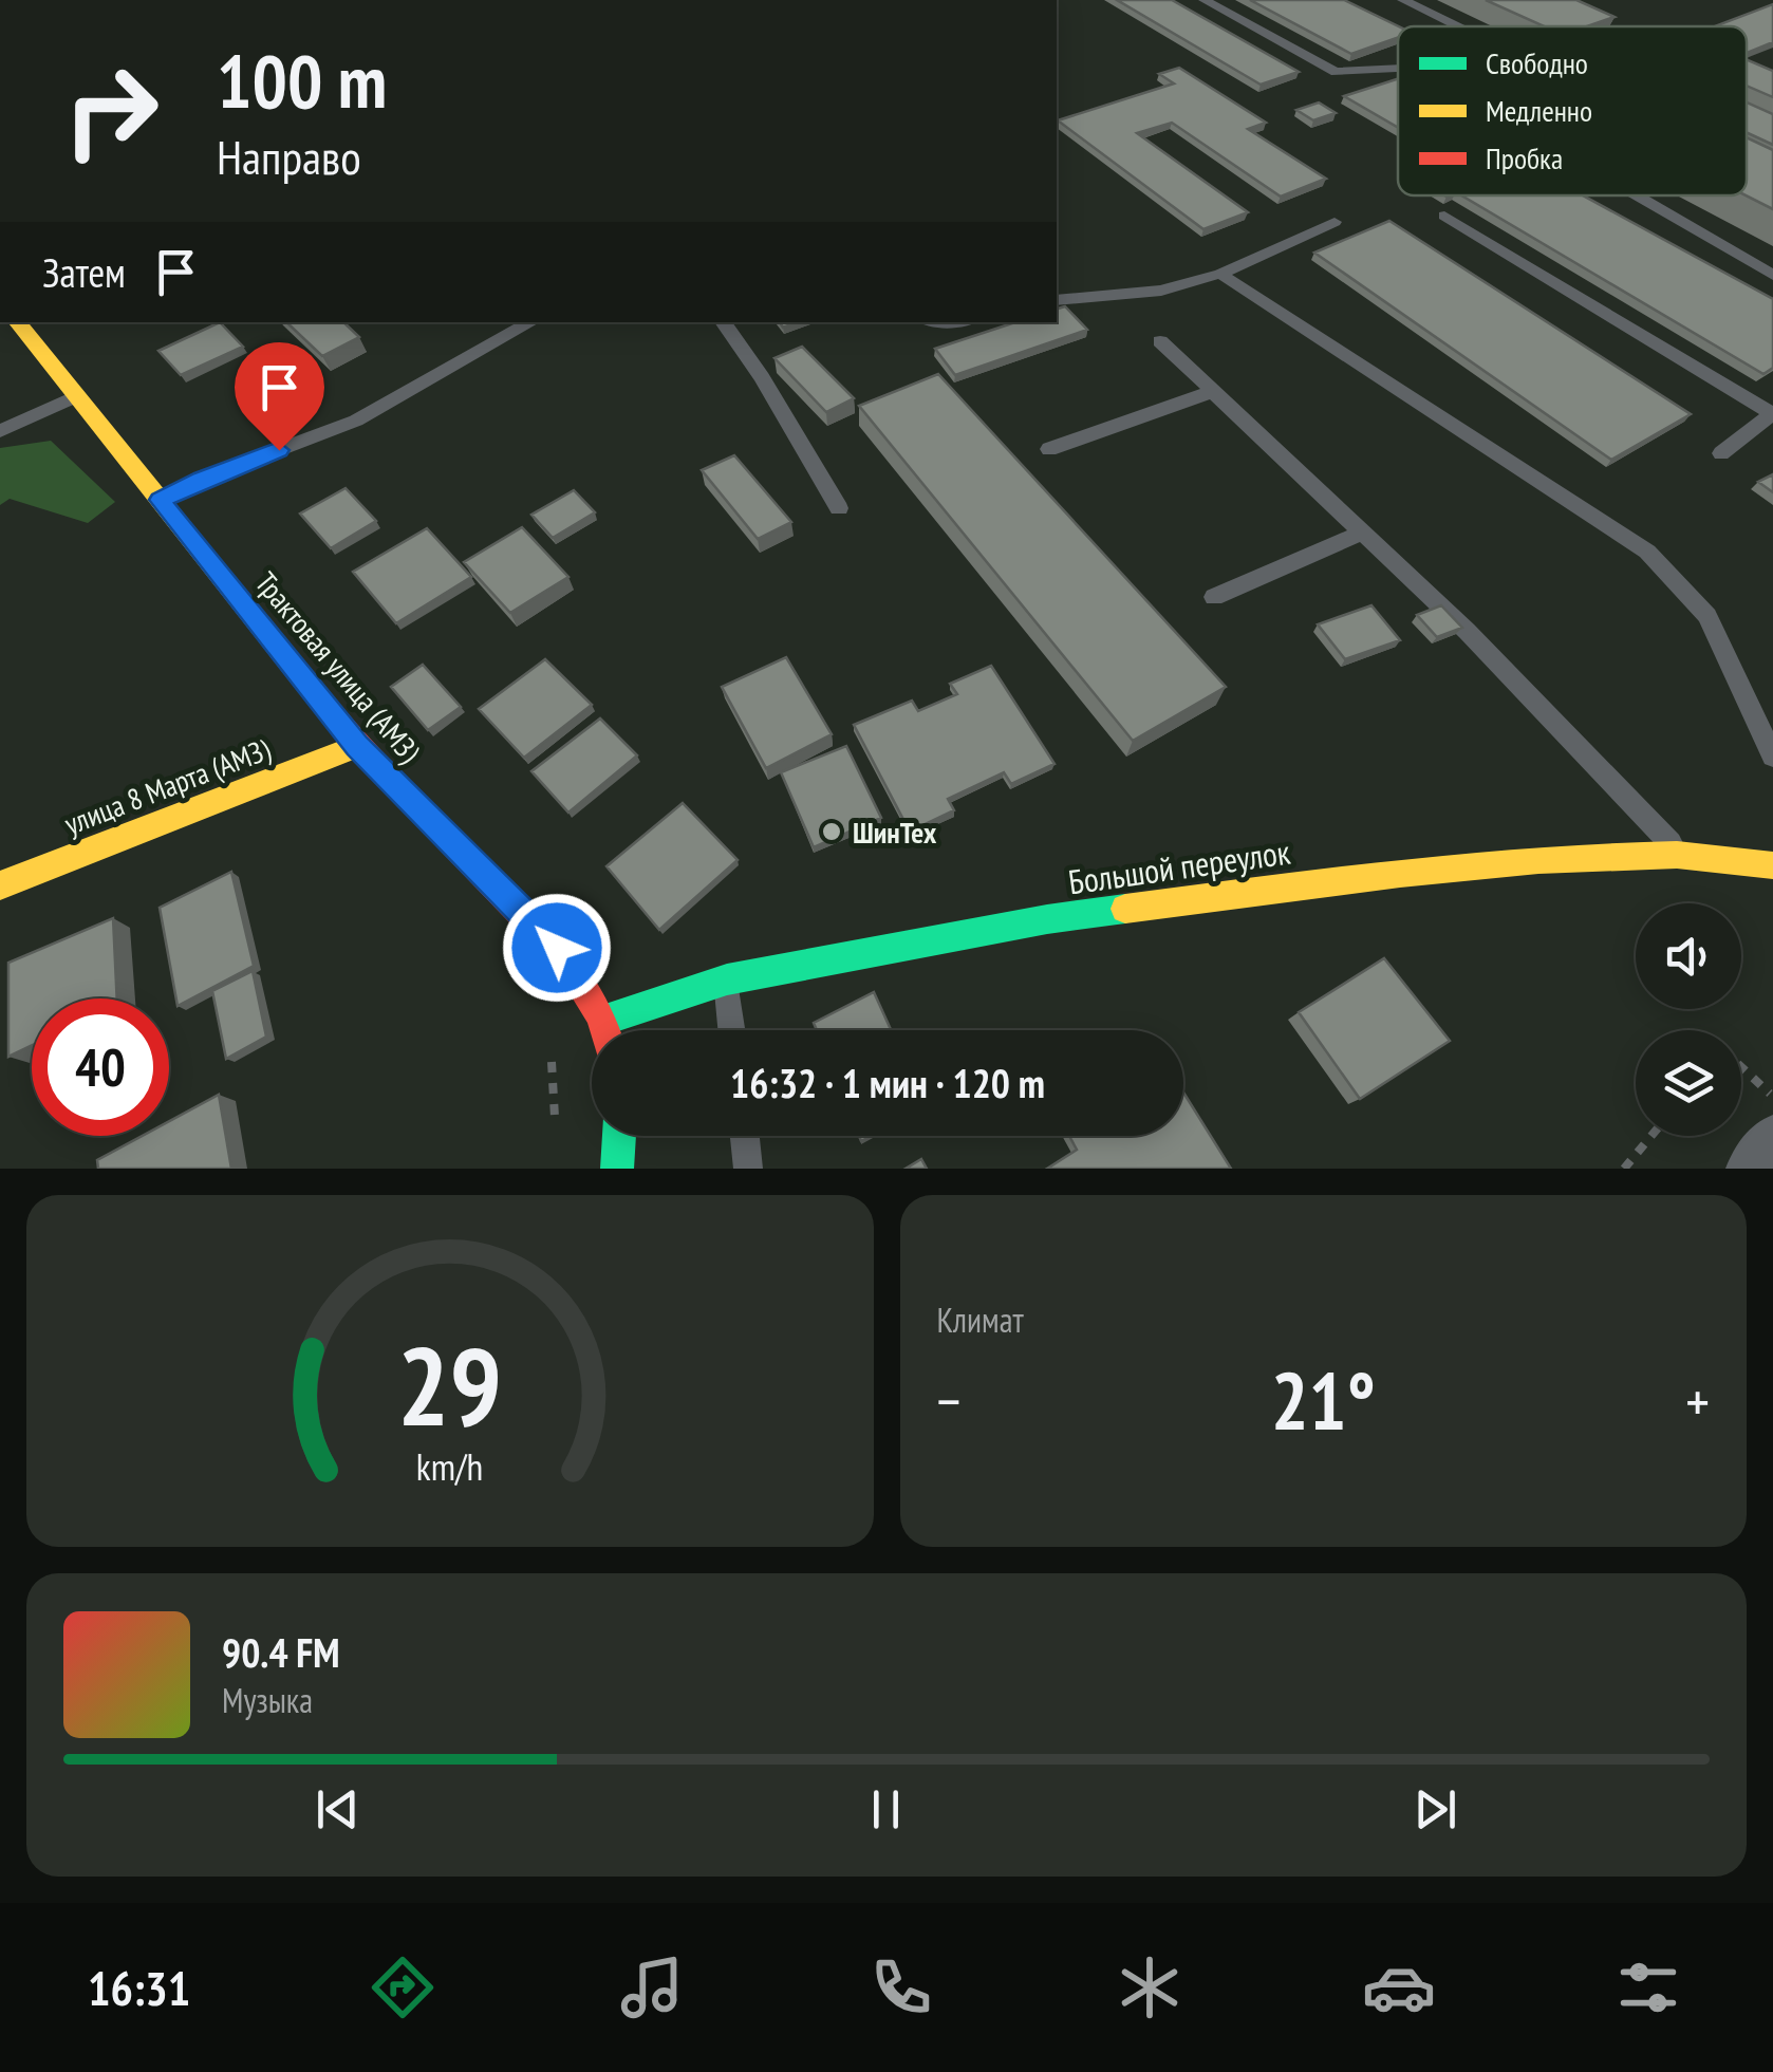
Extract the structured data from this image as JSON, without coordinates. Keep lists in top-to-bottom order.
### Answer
{
  "streets": {
    "street": ["Трактовая улица (АМЗ)", "улица 8 Марта (АМЗ)", "Большой переулок"]
  },
  "crossings": [
    ["Трактовая улица (АМЗ)", "улица 8 Марта (АМЗ)"],
    ["Трактовая улица (АМЗ)", "Большой переулок"]
  ],
  "places": ["ШинТех"],
  "legend": ["Свободно", "Медленно", "Пробка"],
  "page": {
    "turn": ["100 m", "Направо"],
    "then": "Затем",
    "limit": "40",
    "trip": "16:32 · 1 мин · 120 m",
    "tile": "Климат",
    "heat": ["−", "21°", "+"],
    "song": ["90.4 FM", "Музыка"],
    "tabs": "16:31",
    "gauge": ["29", "km/h"]
  }
}
